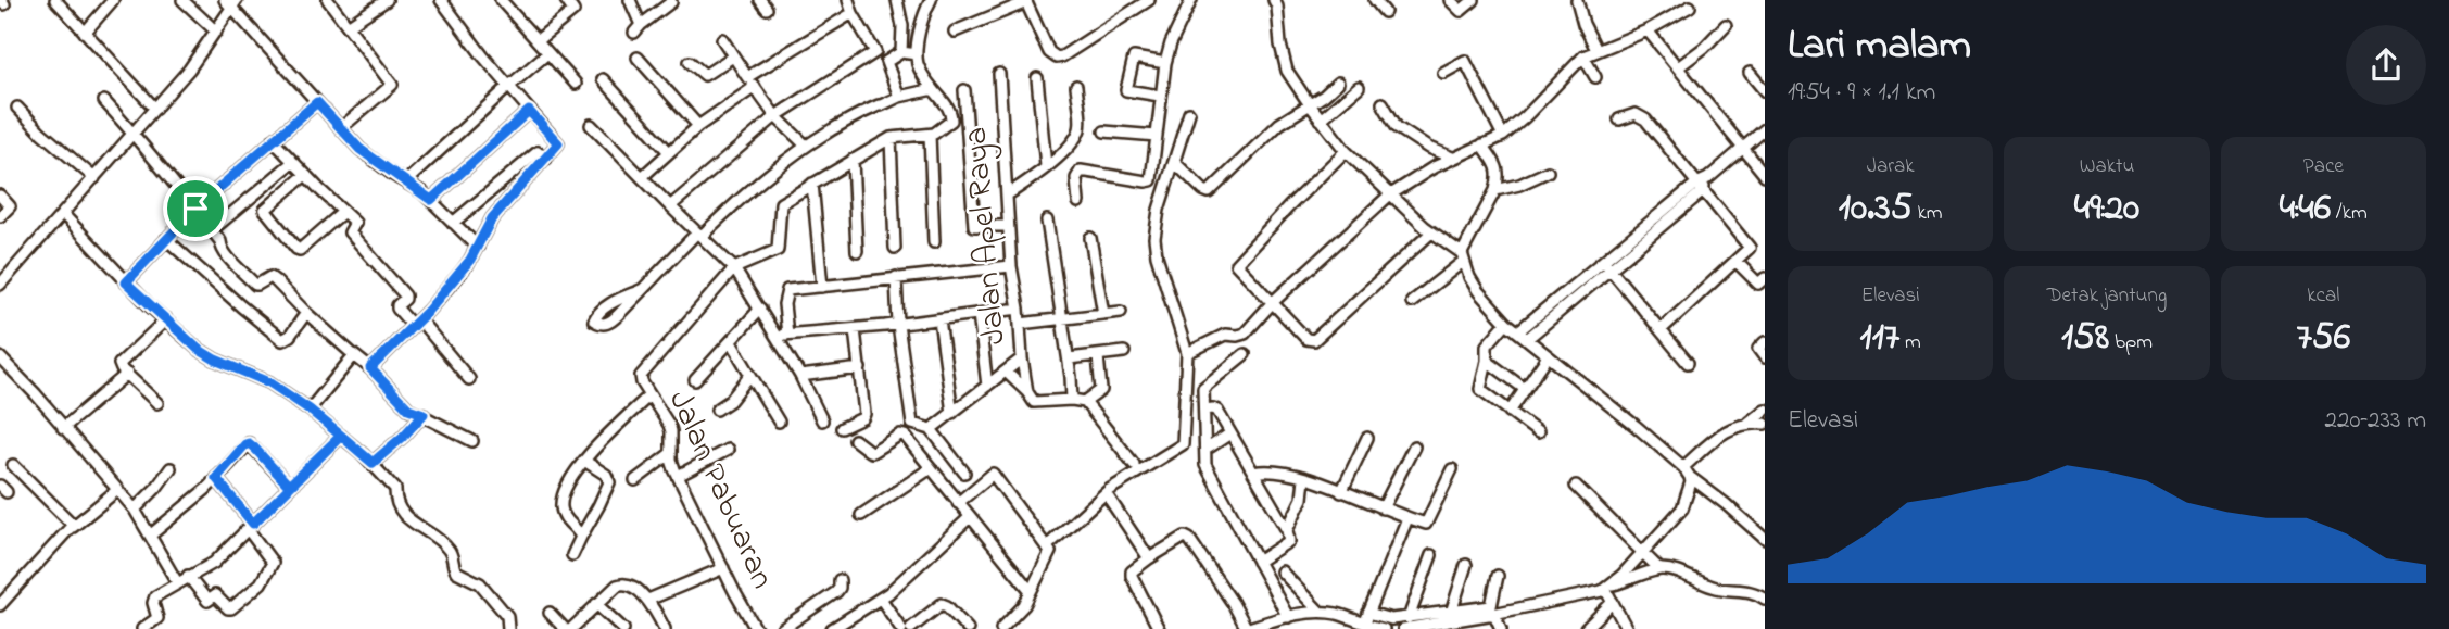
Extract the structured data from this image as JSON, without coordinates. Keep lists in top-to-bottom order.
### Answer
{
  "streets": {
    "street": ["Jalan Apel Raya", "Jalan Pabuaran"]
  },
  "page": {
    "heading": ["Lari malam", "19:54 · 9 × 1.1 km"],
    "stats": [
      ["Jarak", "10.35 km"],
      ["Waktu", "49:20"],
      ["Pace", "4:46 /km"],
      ["Elevasi", "117 m"],
      ["Detak jantung", "158 bpm"],
      ["kcal", "756"]
    ],
    "chart": ["Elevasi", "220–233 m"]
  }
}
